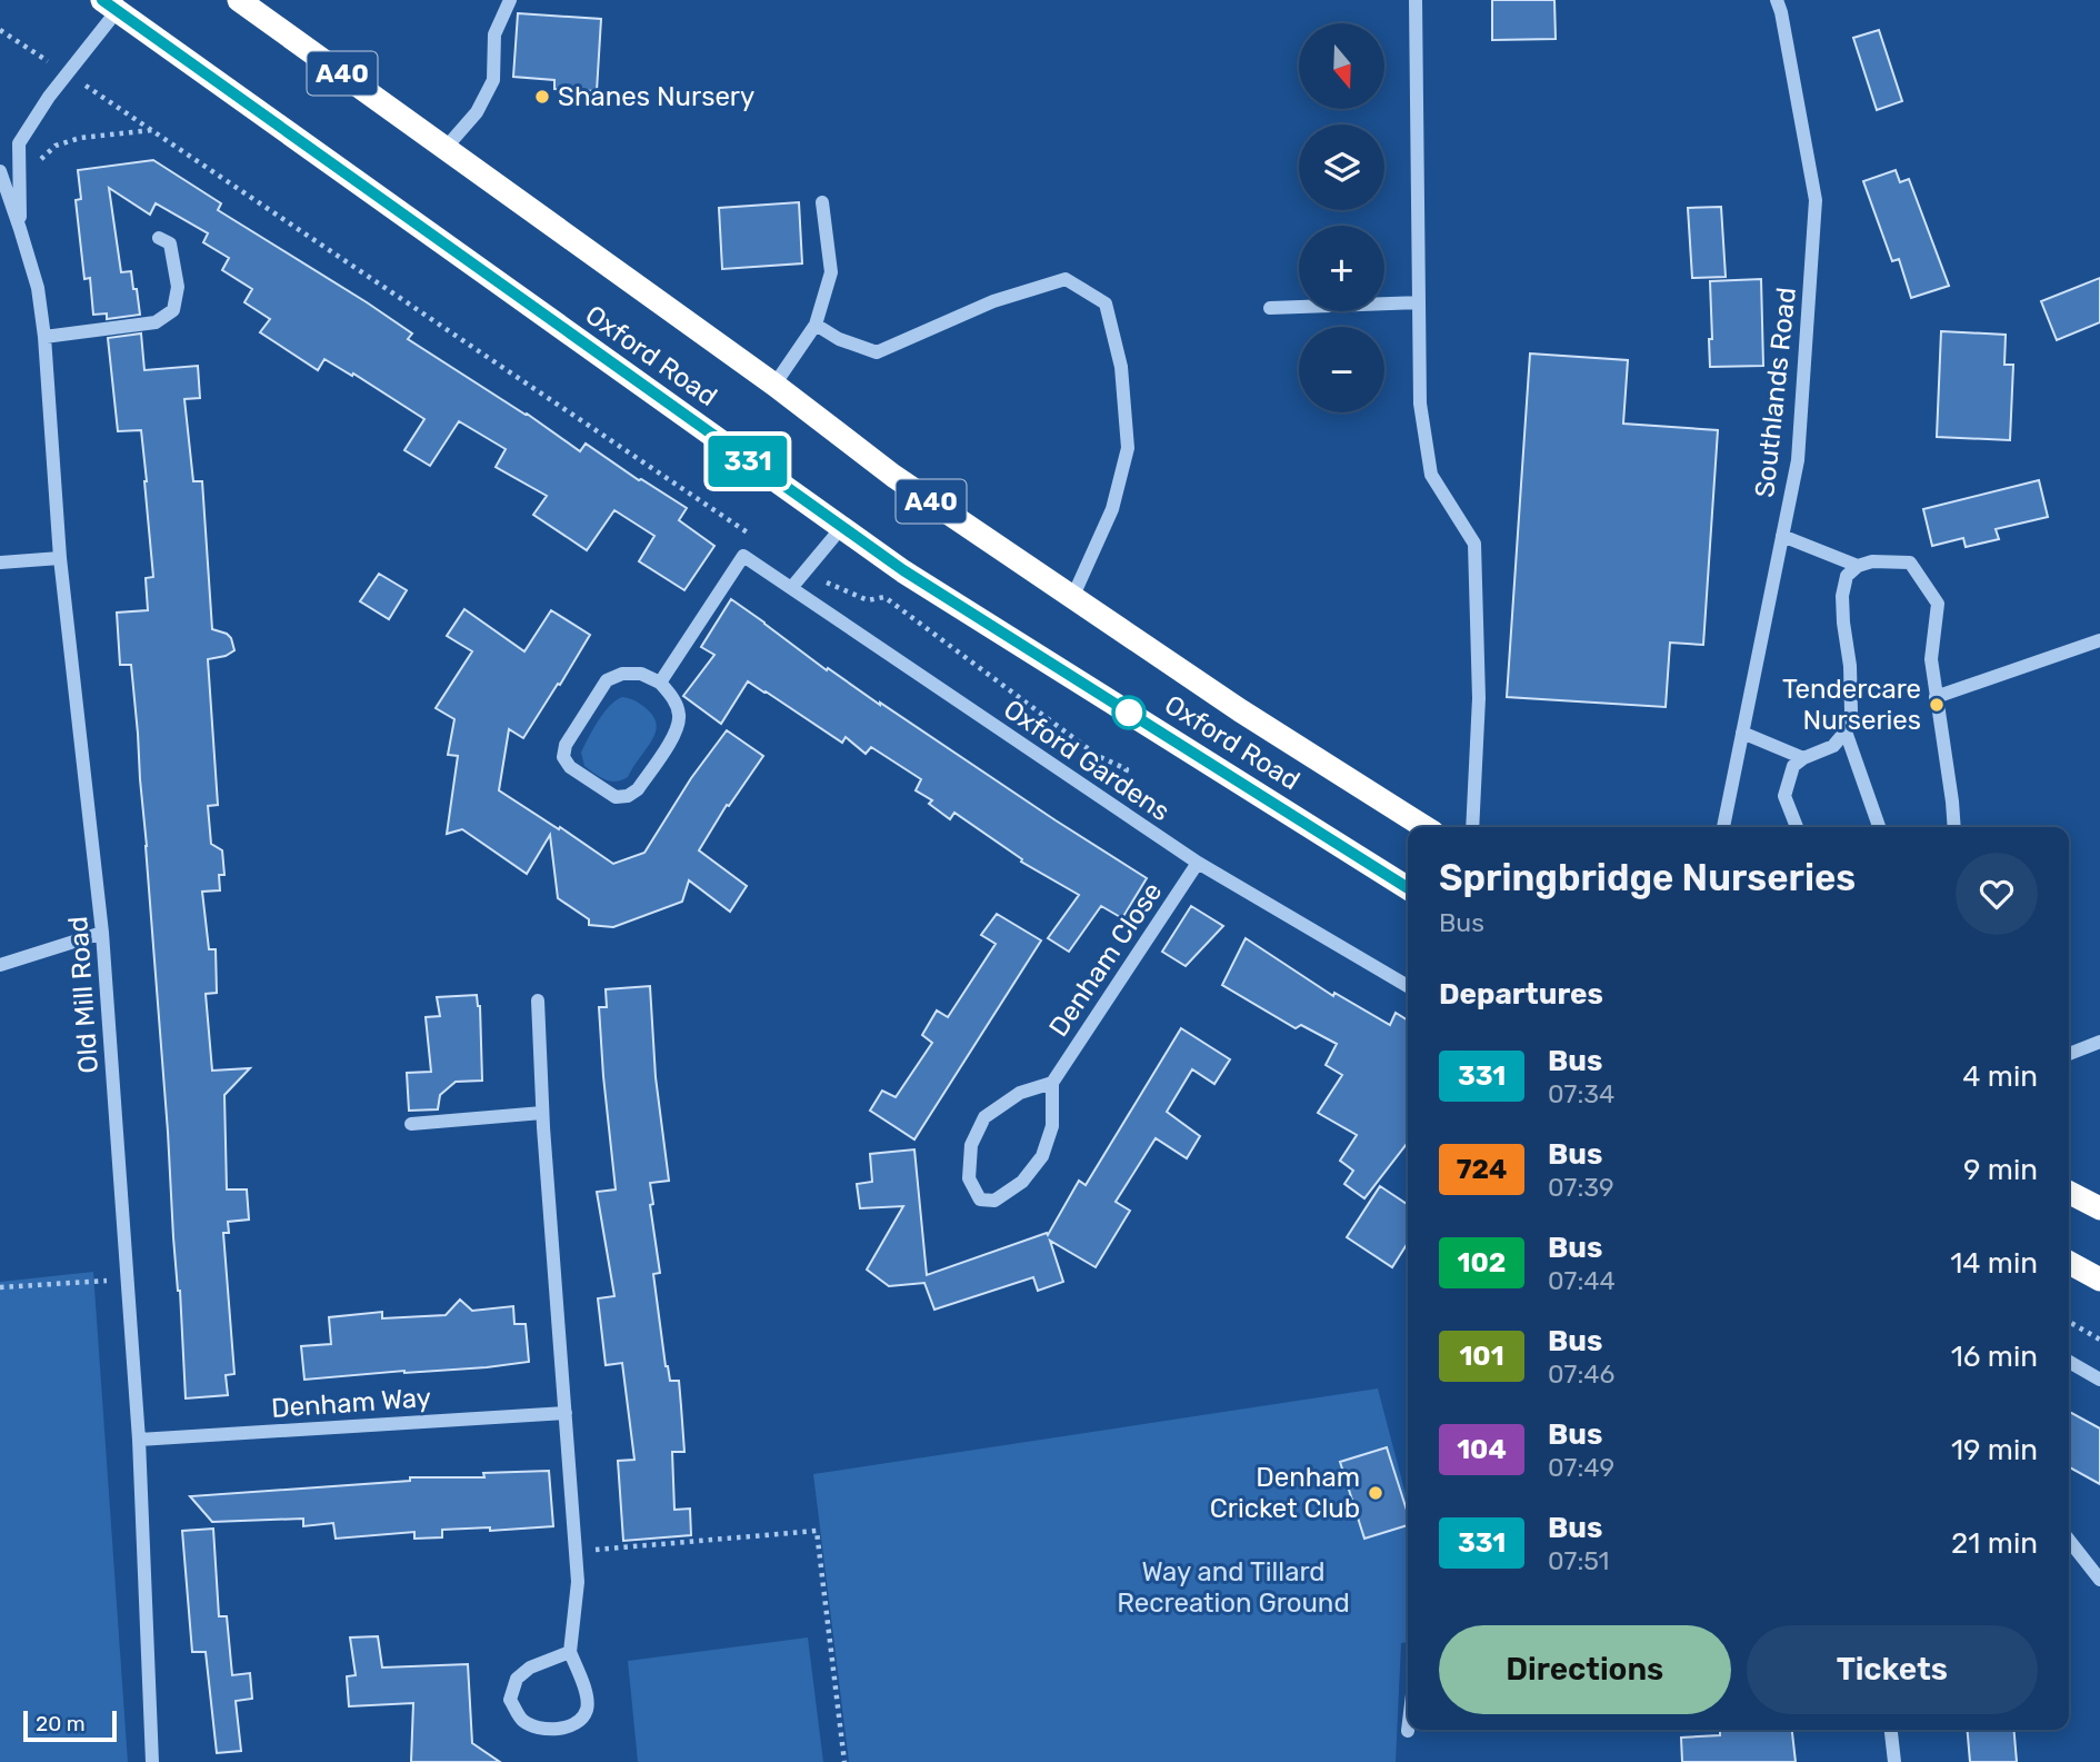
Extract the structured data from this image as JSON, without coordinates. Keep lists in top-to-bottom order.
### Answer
{
  "streets": {
    "highway": ["A40", "Oxford Road"],
    "street": [
      "Southlands Road",
      "Oxford Gardens",
      "Denham Close",
      "Old Mill Road",
      "Denham Way"
    ]
  },
  "crossings": [
    ["Oxford Road", "Old Mill Road"],
    ["Oxford Gardens", "Denham Close"],
    ["Old Mill Road", "Denham Way"]
  ],
  "parks": ["Way and Tillard Recreation Ground"],
  "places": ["Shanes Nursery", "Tendercare Nurseries", "Denham Cricket Club"],
  "lines": ["bus line 331"],
  "scale_bar": "20 m",
  "north": "bottom",
  "page": {
    "on_map": "331",
    "map_buttons": ["+", "−"],
    "heading": [
      ["Springbridge Nurseries", "Bus"],
      "Departures"
    ],
    "list": [
      {
        "mark": "331",
        "name": "Bus",
        "note": "07:34",
        "value": "4 min"
      },
      {
        "mark": "724",
        "name": "Bus",
        "note": "07:39",
        "value": "9 min"
      },
      {
        "mark": "102",
        "name": "Bus",
        "note": "07:44",
        "value": "14 min"
      },
      {
        "mark": "101",
        "name": "Bus",
        "note": "07:46",
        "value": "16 min"
      },
      {
        "mark": "104",
        "name": "Bus",
        "note": "07:49",
        "value": "19 min"
      },
      {
        "mark": "331",
        "name": "Bus",
        "note": "07:51",
        "value": "21 min"
      }
    ],
    "buttons": ["Directions", "Tickets"],
    "scale": "20 m"
  }
}
